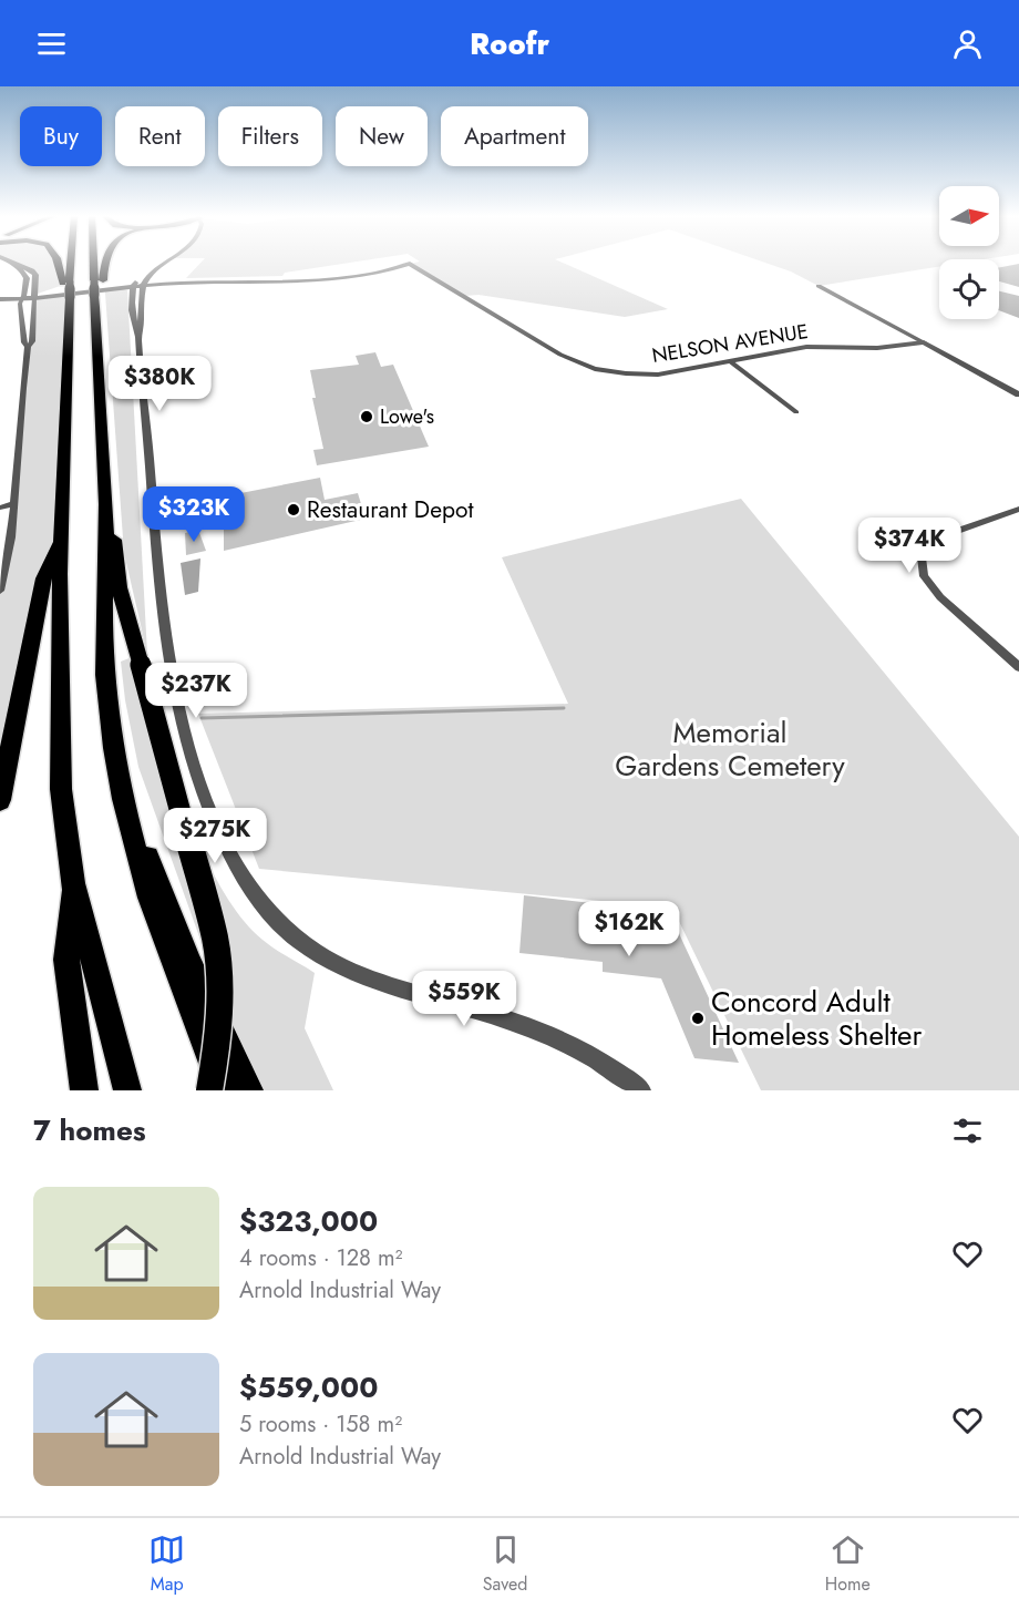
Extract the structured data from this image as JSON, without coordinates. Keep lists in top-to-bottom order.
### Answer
{
  "streets": {
    "street": ["NELSON AVENUE"]
  },
  "parks": ["Memorial Gardens Cemetery"],
  "places": ["Lowe's", "Restaurant Depot", "Concord Adult Homeless Shelter"],
  "north": "right",
  "page": {
    "header": "Roofr",
    "chip": [
      "Buy",
      "Rent",
      "Filters",
      "New",
      "Apartment"
    ],
    "price": [
      "$380K",
      "$323K",
      "$374K",
      "$237K",
      "$275K",
      "$162K",
      "$559K"
    ],
    "heading": "7 homes",
    "list": [
      {
        "name": "$323,000",
        "note": "4 rooms · 128 m² · Arnold Industrial Way"
      },
      {
        "name": "$559,000",
        "note": "5 rooms · 158 m² · Arnold Industrial Way"
      }
    ],
    "tabs": ["Map", "Saved", "Home"]
  }
}
